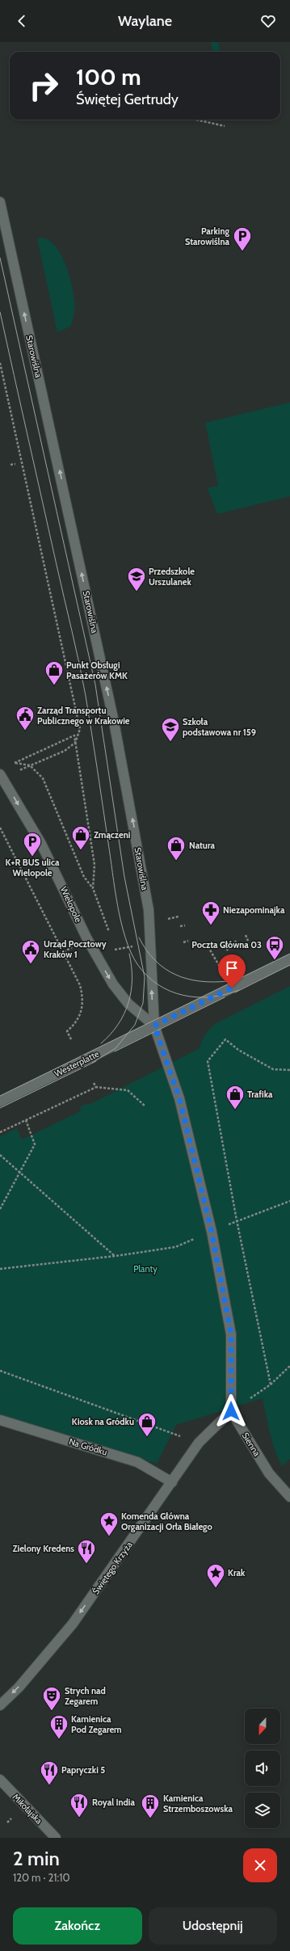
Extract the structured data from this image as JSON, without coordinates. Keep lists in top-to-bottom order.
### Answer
{
  "streets": {
    "street": [
      "Starowiślna",
      "Wielopole",
      "Westerplatte",
      "Sienna",
      "Na Gródku",
      "Świętego Krzyża",
      "Mikołajska"
    ]
  },
  "crossings": [
    ["Starowiślna", "Wielopole"],
    ["Starowiślna", "Westerplatte"],
    ["Wielopole", "Westerplatte"],
    ["Sienna", "Świętego Krzyża"],
    ["Na Gródku", "Świętego Krzyża"]
  ],
  "one_way": ["Starowiślna", "Wielopole", "Świętego Krzyża"],
  "parks": ["Planty"],
  "places": {
    "parking": ["Parking Starowiślna", "K+R BUS ulica Wielopole"],
    "school or university": ["Przedszkole Urszulanek", "Szkoła podstawowa nr 159"],
    "shop": [
      "Punkt Obsługi Pasażerów KMK",
      "Zmączeni",
      "Natura",
      "Trafika",
      "Kiosk na Gródku"
    ],
    "public building": ["Zarząd Transportu Publicznego w Krakowie", "Urząd Pocztowy Kraków 1"],
    "pharmacy": ["Niezapominajka"],
    "bus stop": ["Poczta Główna 03"],
    "place": ["Komenda Główna Organizacji Orła Białego", "Krak"],
    "restaurant": ["Zielony Kredens", "Papryczki 5", "Royal India"],
    "theatre": ["Strych nad Zegarem"],
    "building": ["Kamienica Pod Zegarem", "Kamienica Strzemboszowska"]
  },
  "north": "bottom",
  "page": {
    "header": "Waylane",
    "turn": ["100 m", "Świętej Gertrudy"],
    "heading": ["2 min", "120 m · 21:10"],
    "buttons": ["Zakończ", "Udostępnij"]
  }
}
